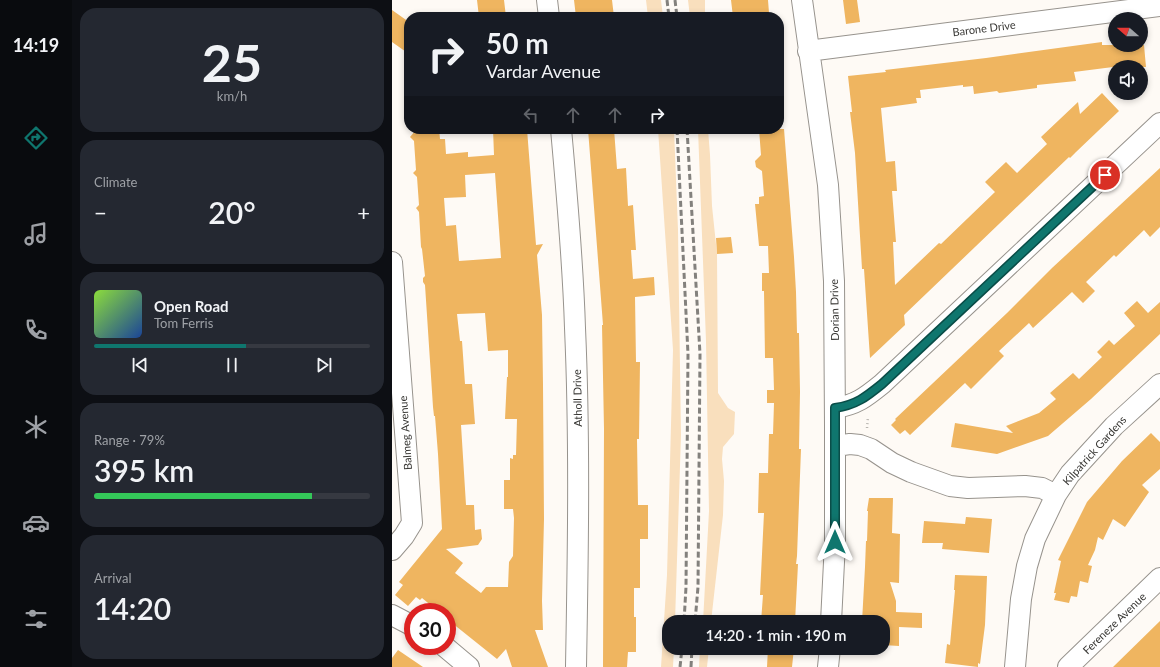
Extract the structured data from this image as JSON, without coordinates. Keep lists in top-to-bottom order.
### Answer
{
  "streets": {
    "street": [
      "Barone Drive",
      "Dorian Drive",
      "Atholl Drive",
      "Balmeg Avenue",
      "Kilpatrick Gardens",
      "Fereneze Avenue"
    ]
  },
  "crossings": [
    ["Barone Drive", "Dorian Drive"]
  ],
  "north": "left",
  "page": {
    "tabs": "14:19",
    "tile": [
      ["25", "km/h"],
      "Climate",
      ["Range · 79%", "395 km"],
      ["Arrival", "14:20"]
    ],
    "turn": ["50 m", "Vardar Avenue"],
    "heat": ["−", "20°", "+"],
    "song": ["Open Road", "Tom Ferris"],
    "limit": "30",
    "trip": "14:20 · 1 min · 190 m"
  }
}
